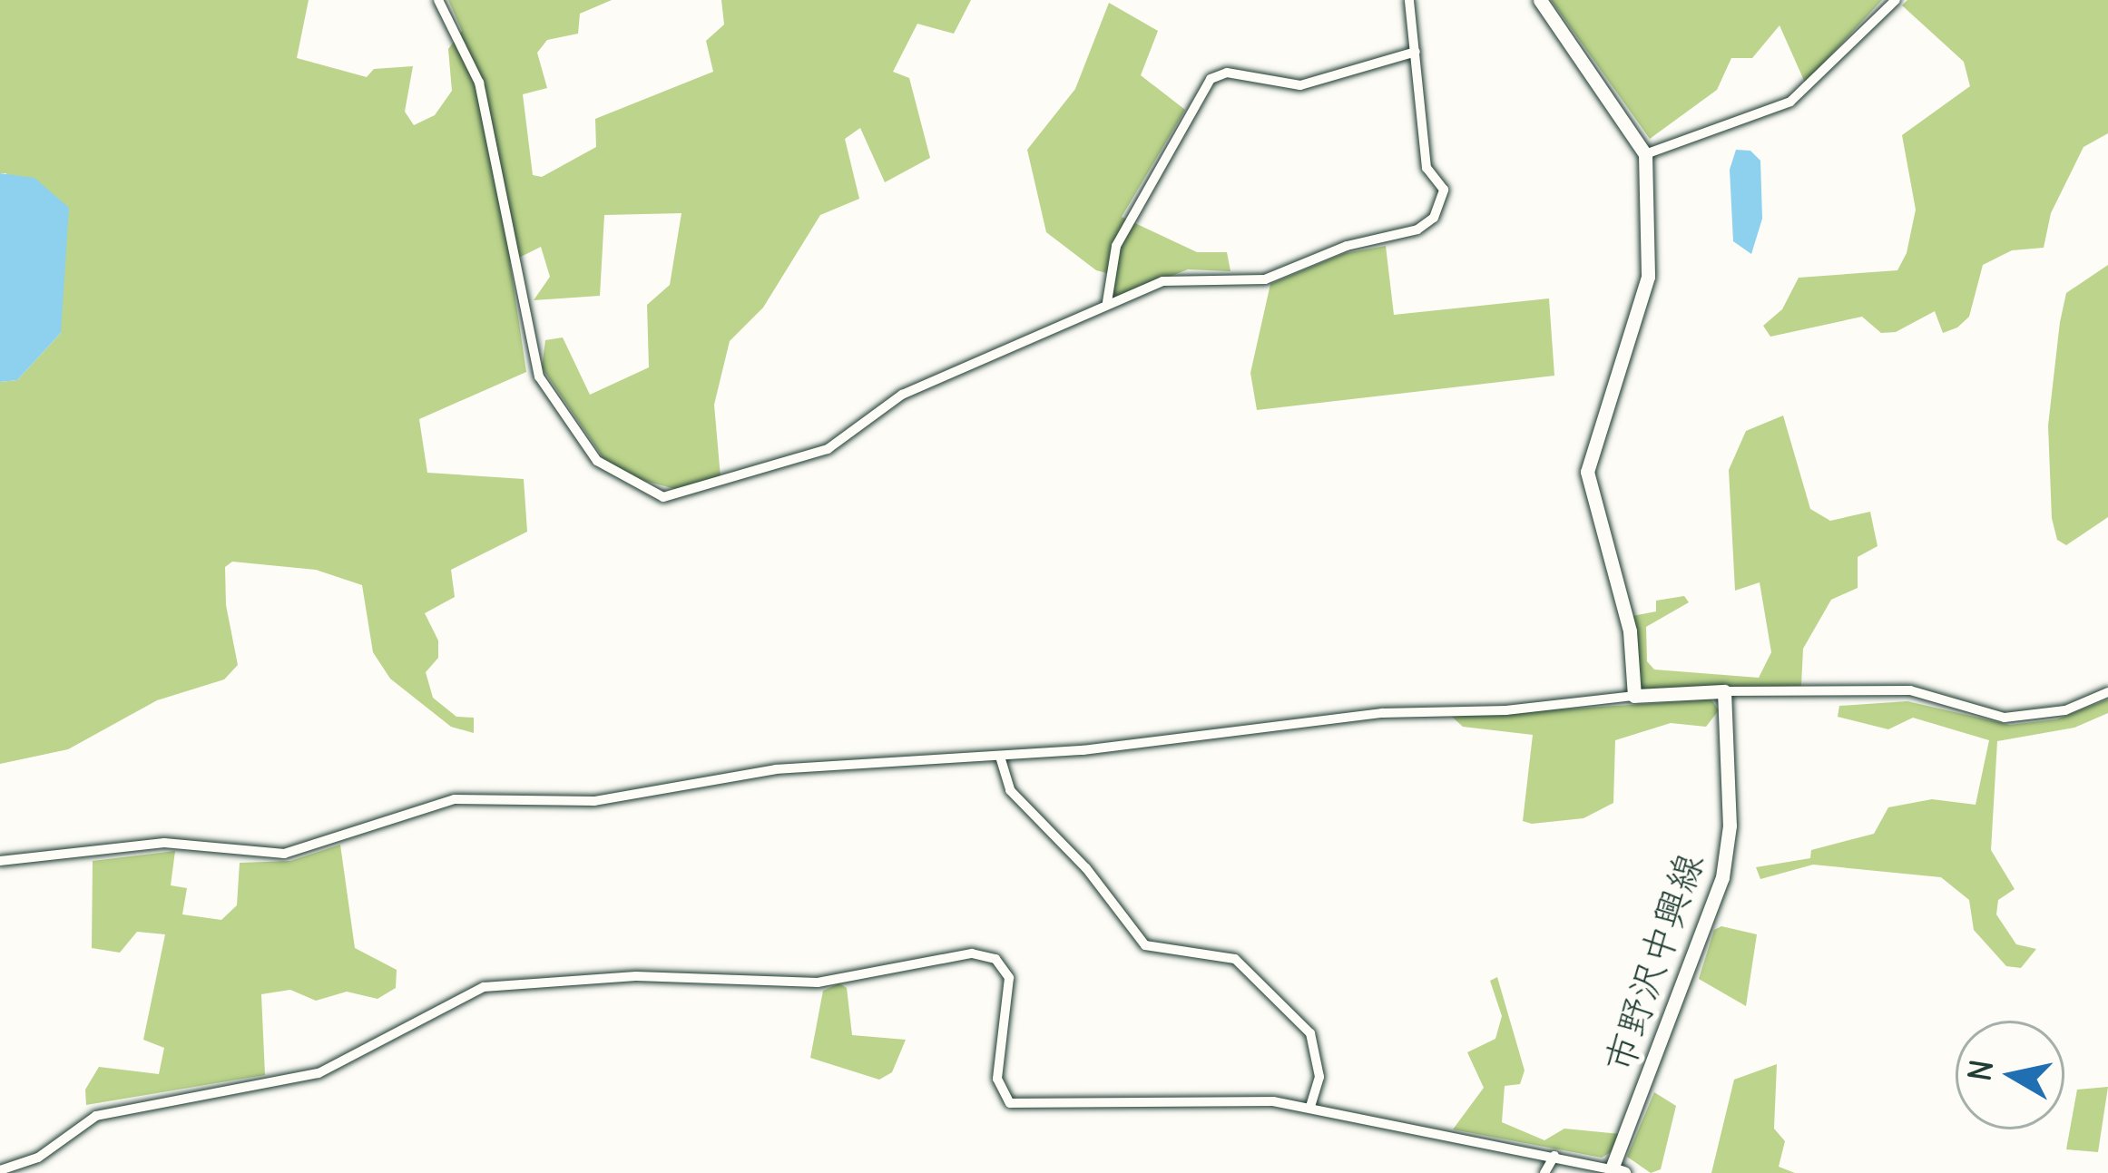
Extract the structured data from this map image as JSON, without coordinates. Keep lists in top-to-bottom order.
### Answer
{
  "streets": {
    "main road": ["市野沢中興線"]
  },
  "north": "left"
}
